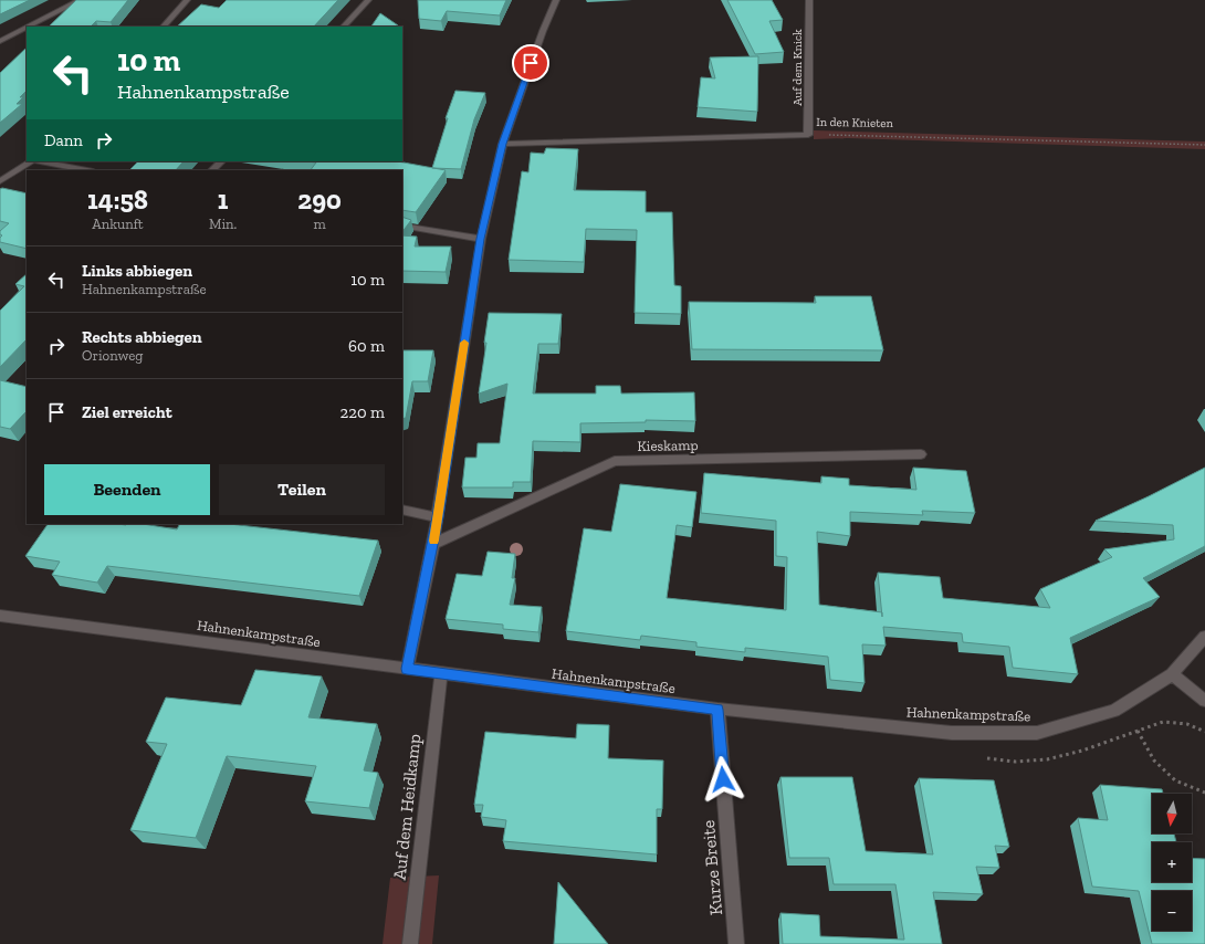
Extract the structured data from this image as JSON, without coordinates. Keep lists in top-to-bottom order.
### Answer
{
  "streets": {
    "street": [
      "Auf dem Knick",
      "In den Knieten",
      "Kieskamp",
      "Hahnenkampstraße",
      "Auf dem Heidkamp",
      "Kurze Breite"
    ]
  },
  "crossings": [
    ["Auf dem Knick", "In den Knieten"],
    ["Hahnenkampstraße", "Auf dem Heidkamp"],
    ["Hahnenkampstraße", "Kurze Breite"]
  ],
  "north": "bottom",
  "page": {
    "turn": ["10 m", "Hahnenkampstraße"],
    "then": "Dann",
    "eta": [
      "14:58",
      "Ankunft",
      "1",
      "Min.",
      "290",
      "m"
    ],
    "list": [
      {
        "name": "Links abbiegen",
        "note": "Hahnenkampstraße",
        "value": "10 m"
      },
      {
        "name": "Rechts abbiegen",
        "note": "Orionweg",
        "value": "60 m"
      },
      {
        "name": "Ziel erreicht",
        "value": "220 m"
      }
    ],
    "buttons": ["Beenden", "Teilen"],
    "map_buttons": ["+", "−"]
  }
}
